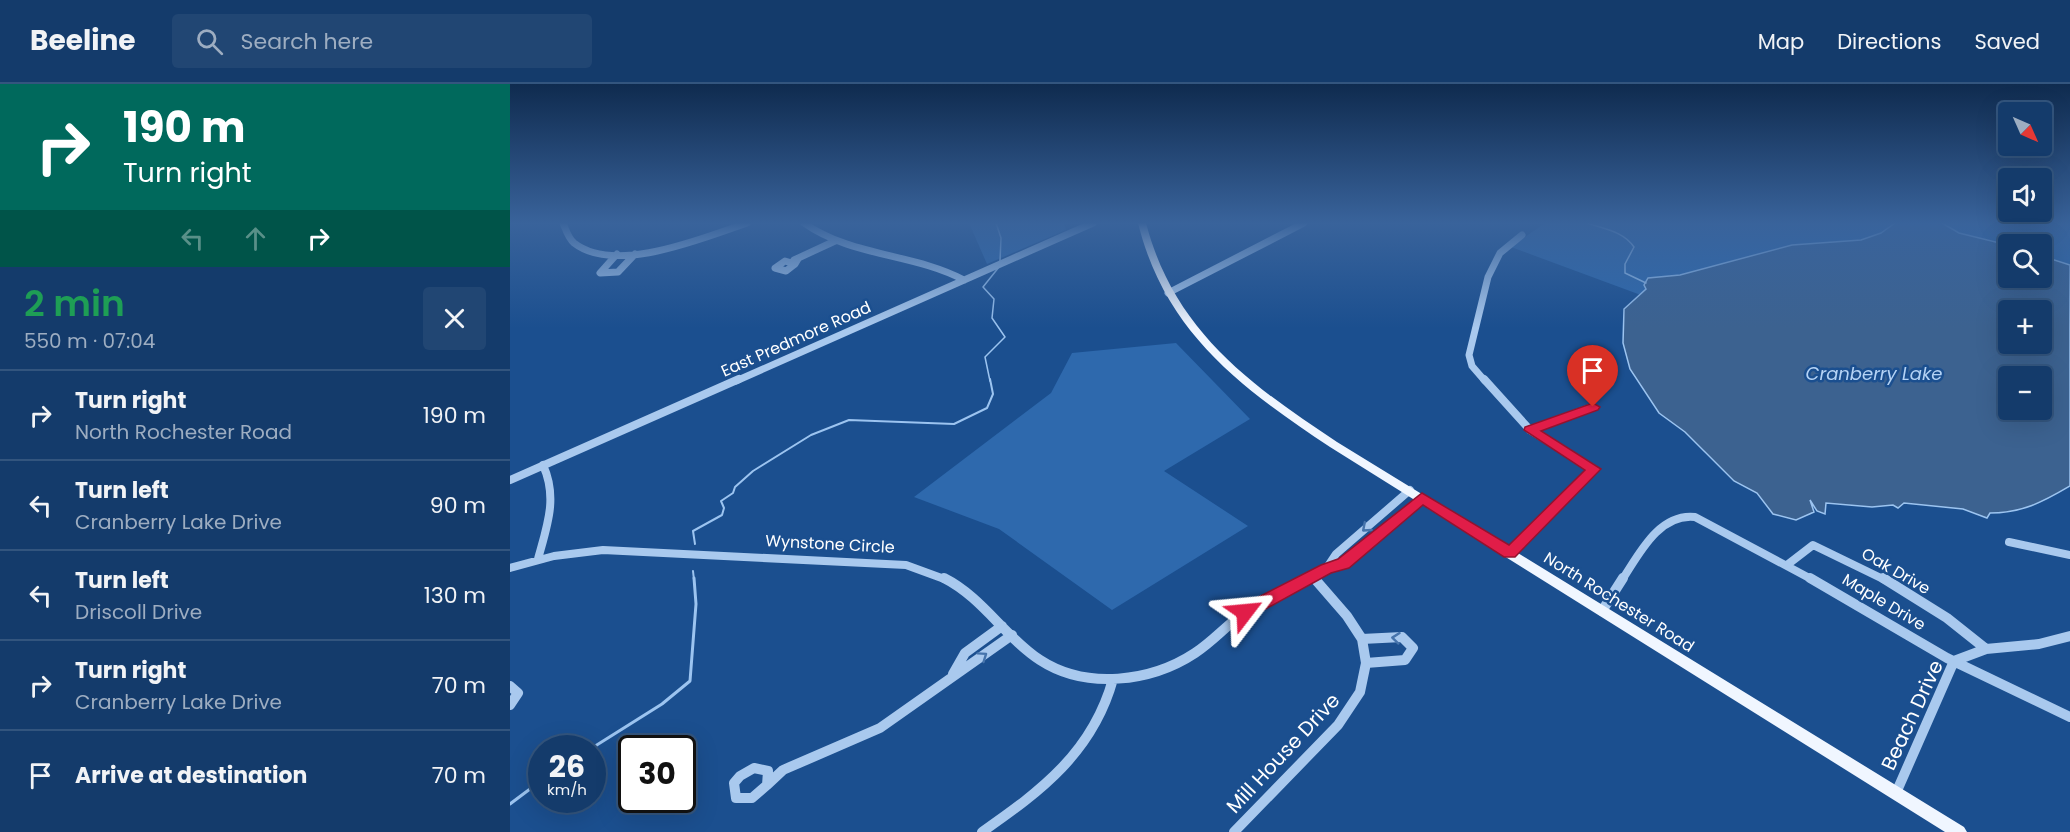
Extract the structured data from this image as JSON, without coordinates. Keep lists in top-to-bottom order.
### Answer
{
  "streets": {
    "main road": ["North Rochester Road"],
    "street": [
      "East Predmore Road",
      "Wynstone Circle",
      "Oak Drive",
      "Maple Drive",
      "Beach Drive",
      "Mill House Drive"
    ]
  },
  "crossings": [
    ["Wynstone Circle", "North Rochester Road"],
    ["Wynstone Circle", "Mill House Drive"],
    ["Oak Drive", "Maple Drive"],
    ["Oak Drive", "Beach Drive"],
    ["North Rochester Road", "Maple Drive"],
    ["North Rochester Road", "Beach Drive"],
    ["Maple Drive", "Beach Drive"]
  ],
  "water": ["Cranberry Lake"],
  "north": "bottom right",
  "page": {
    "header": "Beeline",
    "search": "Search here",
    "nav": ["Map", "Directions", "Saved"],
    "turn": ["190 m", "Turn right"],
    "map_buttons": ["+", "−"],
    "heading": ["2 min", "550 m · 07:04"],
    "list": [
      {
        "name": "Turn right",
        "note": "North Rochester Road",
        "value": "190 m"
      },
      {
        "name": "Turn left",
        "note": "Cranberry Lake Drive",
        "value": "90 m"
      },
      {
        "name": "Turn left",
        "note": "Driscoll Drive",
        "value": "130 m"
      },
      {
        "name": "Turn right",
        "note": "Cranberry Lake Drive",
        "value": "70 m"
      },
      {
        "name": "Arrive at destination",
        "value": "70 m"
      }
    ],
    "speed": "26 km/h",
    "limit": "30"
  }
}
